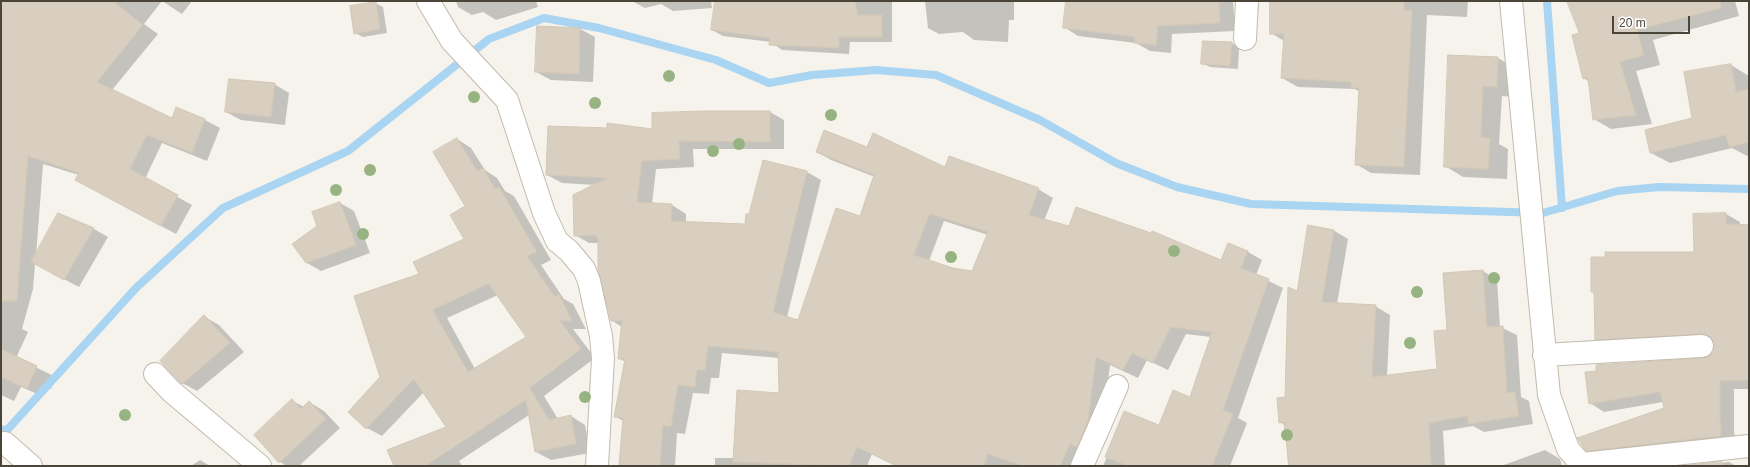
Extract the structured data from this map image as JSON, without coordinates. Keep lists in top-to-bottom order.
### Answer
{
  "scale_bar": "20 m"
}
